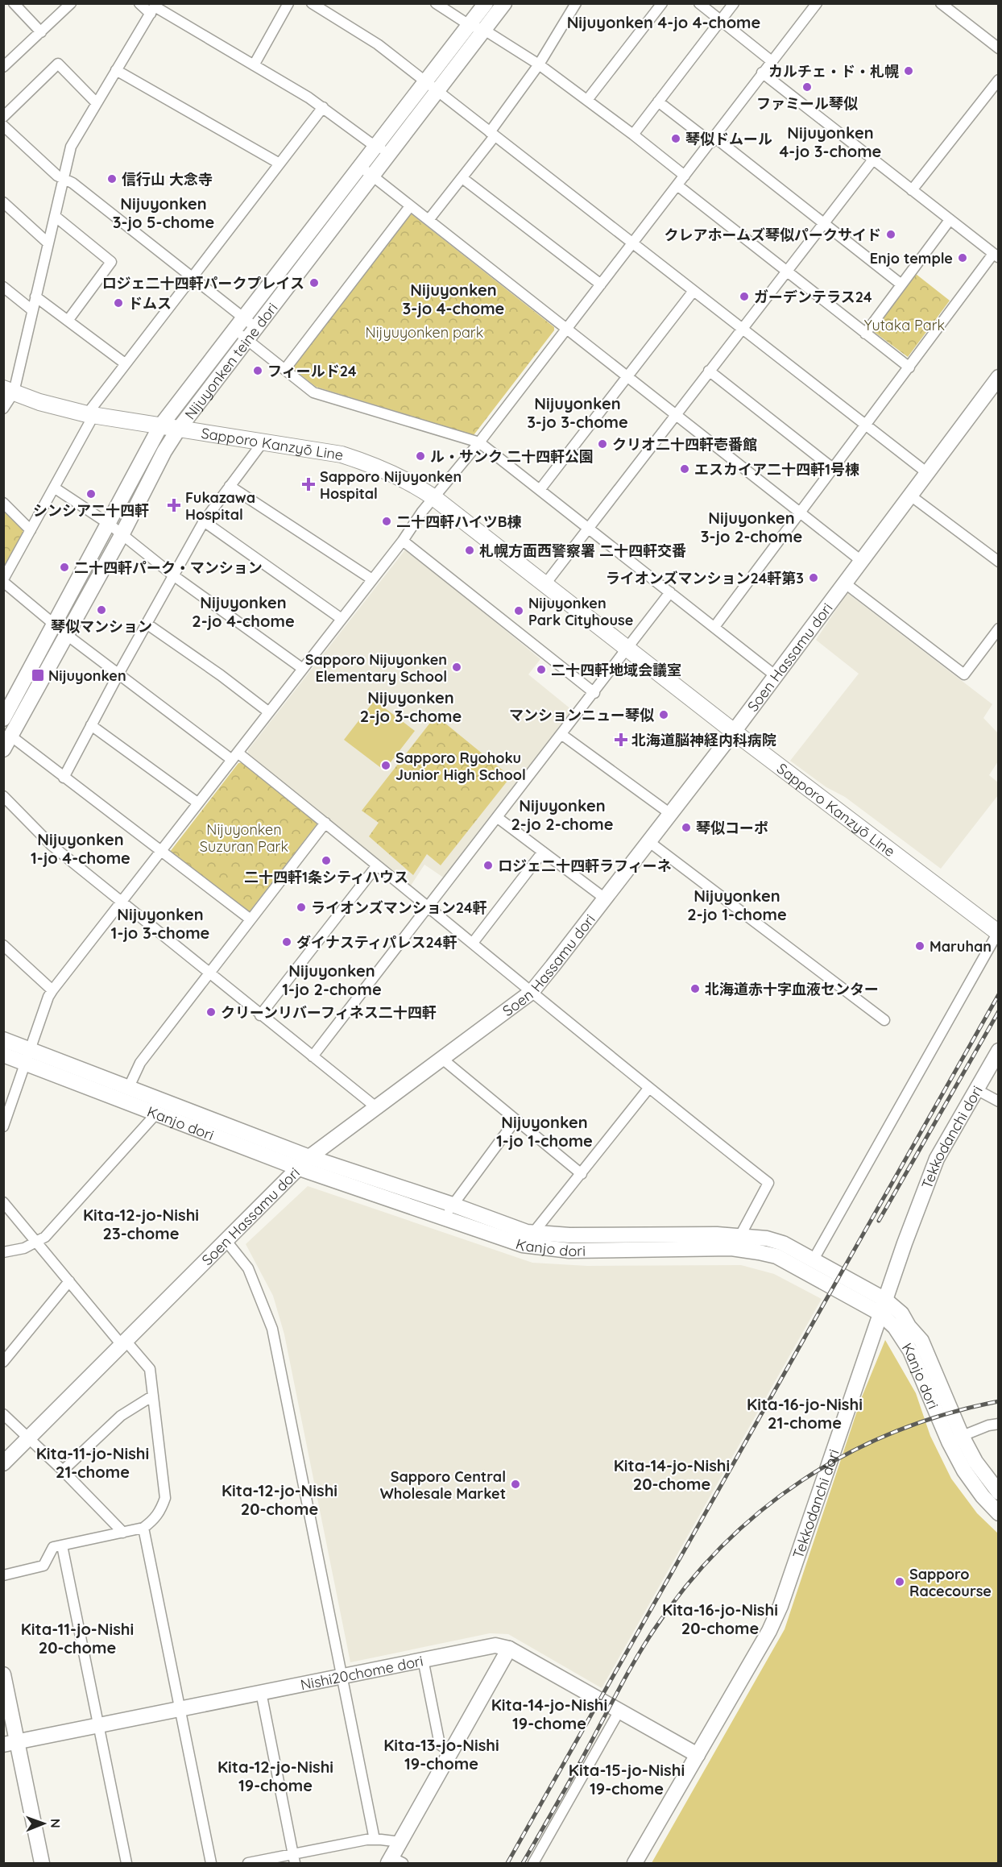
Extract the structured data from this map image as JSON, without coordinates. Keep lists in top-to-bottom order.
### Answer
{
  "streets": {
    "main road": ["Sapporo Kanzyō Line"],
    "street": [
      "Nijuyonken teine dori",
      "Soen Hassamu dori",
      "Kanjo dori",
      "Tekkodanchi dori",
      "Nishi20chome dori"
    ]
  },
  "crossings": [
    ["Nijuyonken teine dori", "Sapporo Kanzyō Line"],
    ["Sapporo Kanzyō Line", "Soen Hassamu dori"],
    ["Soen Hassamu dori", "Kanjo dori"],
    ["Kanjo dori", "Tekkodanchi dori"],
    ["Tekkodanchi dori", "Nishi20chome dori"]
  ],
  "districts": [
    "Nijuyonken 4-jo 4-chome",
    "Nijuyonken 4-jo 3-chome",
    "Nijuyonken 3-jo 5-chome",
    "Nijuyonken 3-jo 4-chome",
    "Nijuyonken 3-jo 3-chome",
    "Nijuyonken 3-jo 2-chome",
    "Nijuyonken 2-jo 4-chome",
    "Nijuyonken 2-jo 3-chome",
    "Nijuyonken 2-jo 2-chome",
    "Nijuyonken 1-jo 4-chome",
    "Nijuyonken 2-jo 1-chome",
    "Nijuyonken 1-jo 3-chome",
    "Nijuyonken 1-jo 2-chome",
    "Nijuyonken 1-jo 1-chome",
    "Kita-12-jo-Nishi 23-chome",
    "Kita-16-jo-Nishi 21-chome",
    "Kita-11-jo-Nishi 21-chome",
    "Kita-14-jo-Nishi 20-chome",
    "Kita-12-jo-Nishi 20-chome",
    "Kita-16-jo-Nishi 20-chome",
    "Kita-11-jo-Nishi 20-chome",
    "Kita-14-jo-Nishi 19-chome",
    "Kita-13-jo-Nishi 19-chome",
    "Kita-12-jo-Nishi 19-chome",
    "Kita-15-jo-Nishi 19-chome"
  ],
  "parks": ["Yutaka Park", "Nijyuyonken park", "Nijuyonken Suzuran Park"],
  "places": {
    "other": [
      "カルチェ・ド・札幌",
      "ファミール琴似",
      "琴似ドムール",
      "信行山 大念寺",
      "クレアホームズ琴似パークサイド",
      "Enjo temple",
      "ロジェ二十四軒パークプレイス",
      "ガーデンテラス24",
      "ドムス",
      "フィールド24",
      "クリオ二十四軒壱番館",
      "ル・サンク 二十四軒公園",
      "エスカイア二十四軒1号棟",
      "シンシア二十四軒",
      "二十四軒ハイツB棟",
      "札幌方面西警察署 二十四軒交番",
      "二十四軒パーク・マンション",
      "ライオンズマンション24軒第3",
      "琴似マンション",
      "Nijuyonken Park Cityhouse",
      "Sapporo Nijuyonken Elementary School",
      "二十四軒地域会議室",
      "マンションニュー琴似",
      "Sapporo Ryohoku Junior High School",
      "琴似コーポ",
      "二十四軒1条シティハウス",
      "ロジェ二十四軒ラフィーネ",
      "ライオンズマンション24軒",
      "ダイナスティパレス24軒",
      "Maruhan",
      "北海道赤十字血液センター",
      "クリーンリバーフィネス二十四軒",
      "Sapporo Central Wholesale Market",
      "Sapporo Racecourse"
    ],
    "health": ["Sapporo Nijuyonken Hospital", "Fukazawa Hospital", "北海道脳神経内科病院"],
    "transit": ["Nijuyonken"]
  },
  "north": "right"
}
